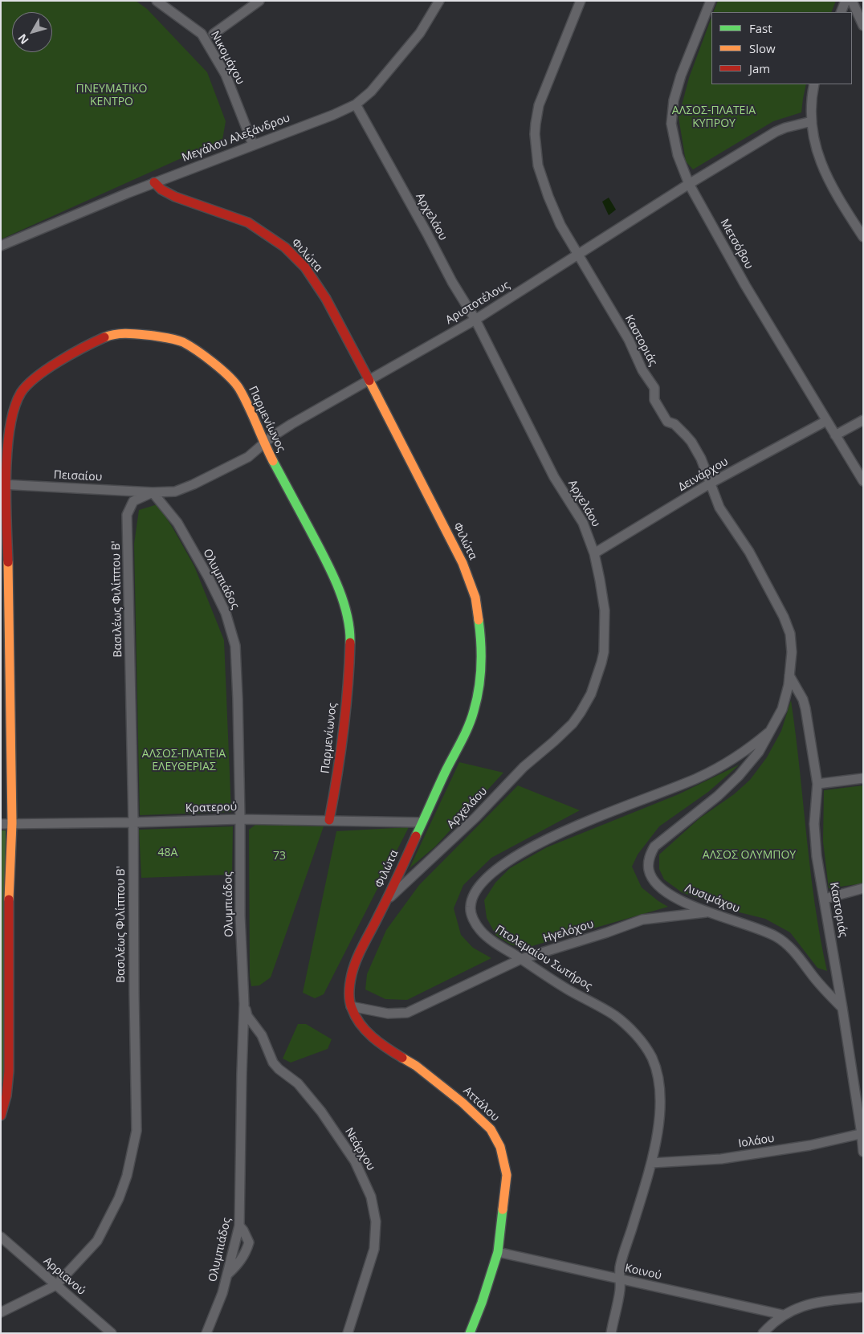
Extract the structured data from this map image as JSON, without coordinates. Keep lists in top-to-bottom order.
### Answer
{
  "streets": {
    "street": [
      "Νικομάχου",
      "Μεγάλου Αλεξάνδρου",
      "Αρχελάου",
      "Μετσόβου",
      "Φιλώτα",
      "Αριστοτέλους",
      "Καστοριάς",
      "Παρμενίωνος",
      "Δεινάρχου",
      "Πεισαίου",
      "Ολυμπιάδος",
      "Βασιλέως Φιλίππου Β'",
      "Κρατερού",
      "Λυσιμάχου",
      "Ηγελόχου",
      "Πτολεμαίου Σωτήρος",
      "Αττάλου",
      "Ιολάου",
      "Νεάρχου",
      "Κοινού",
      "Αρριανού"
    ]
  },
  "crossings": [
    ["Νικομάχου", "Μεγάλου Αλεξάνδρου"],
    ["Μεγάλου Αλεξάνδρου", "Αρχελάου"],
    ["Μεγάλου Αλεξάνδρου", "Φιλώτα"],
    ["Αρχελάου", "Φιλώτα"],
    ["Αρχελάου", "Αριστοτέλους"],
    ["Αρχελάου", "Δεινάρχου"],
    ["Μετσόβου", "Αριστοτέλους"],
    ["Μετσόβου", "Δεινάρχου"],
    ["Φιλώτα", "Αριστοτέλους"],
    ["Φιλώτα", "Κρατερού"],
    ["Φιλώτα", "Ηγελόχου"],
    ["Φιλώτα", "Αττάλου"],
    ["Αριστοτέλους", "Καστοριάς"],
    ["Αριστοτέλους", "Παρμενίωνος"],
    ["Αριστοτέλους", "Πεισαίου"],
    ["Αριστοτέλους", "Ολυμπιάδος"],
    ["Αριστοτέλους", "Βασιλέως Φιλίππου Β'"],
    ["Καστοριάς", "Δεινάρχου"],
    ["Καστοριάς", "Λυσιμάχου"],
    ["Καστοριάς", "Πτολεμαίου Σωτήρος"],
    ["Καστοριάς", "Ιολάου"],
    ["Παρμενίωνος", "Πεισαίου"],
    ["Παρμενίωνος", "Κρατερού"],
    ["Πεισαίου", "Ολυμπιάδος"],
    ["Πεισαίου", "Βασιλέως Φιλίππου Β'"],
    ["Ολυμπιάδος", "Βασιλέως Φιλίππου Β'"],
    ["Ολυμπιάδος", "Κρατερού"],
    ["Ολυμπιάδος", "Νεάρχου"],
    ["Βασιλέως Φιλίππου Β'", "Κρατερού"],
    ["Βασιλέως Φιλίππου Β'", "Αρριανού"],
    ["Λυσιμάχου", "Ηγελόχου"],
    ["Λυσιμάχου", "Πτολεμαίου Σωτήρος"],
    ["Ηγελόχου", "Πτολεμαίου Σωτήρος"],
    ["Ηγελόχου", "Αττάλου"],
    ["Πτολεμαίου Σωτήρος", "Ιολάου"],
    ["Πτολεμαίου Σωτήρος", "Κοινού"],
    ["Αττάλου", "Κοινού"]
  ],
  "parks": [
    "ΠΝΕΥΜΑΤΙΚΟ ΚΕΝΤΡΟ",
    "ΑΛΣΟΣ-ΠΛΑΤΕΙΑ ΚΥΠΡΟΥ",
    "ΑΛΣΟΣ-ΠΛΑΤΕΙΑ ΕΛΕΥΘΕΡΙΑΣ",
    "48Α",
    "ΑΛΣΟΣ ΟΛΥΜΠΟΥ",
    "73"
  ],
  "legend": ["Fast", "Slow", "Jam"],
  "north": "bottom left"
}
